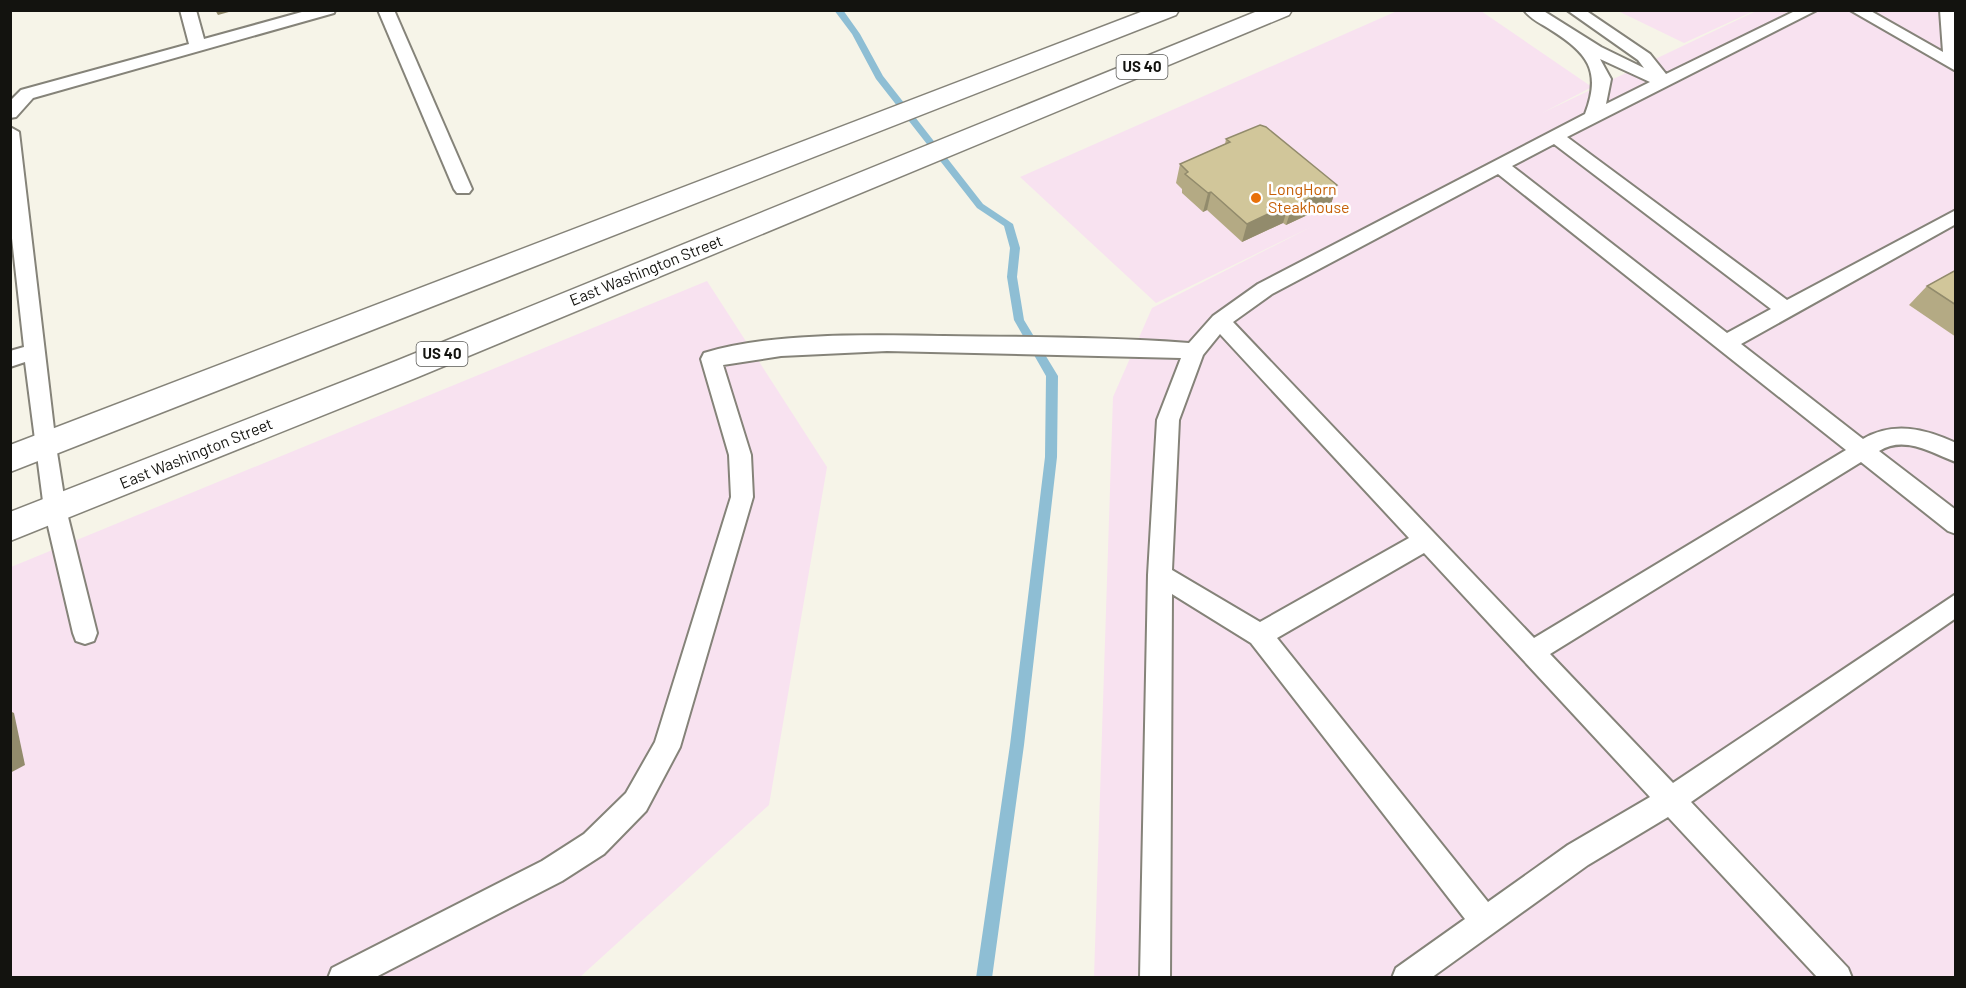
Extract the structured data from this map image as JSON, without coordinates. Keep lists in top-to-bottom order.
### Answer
{
  "streets": {
    "main road": ["US 40", "East Washington Street"]
  },
  "places": ["LongHorn Steakhouse"]
}
